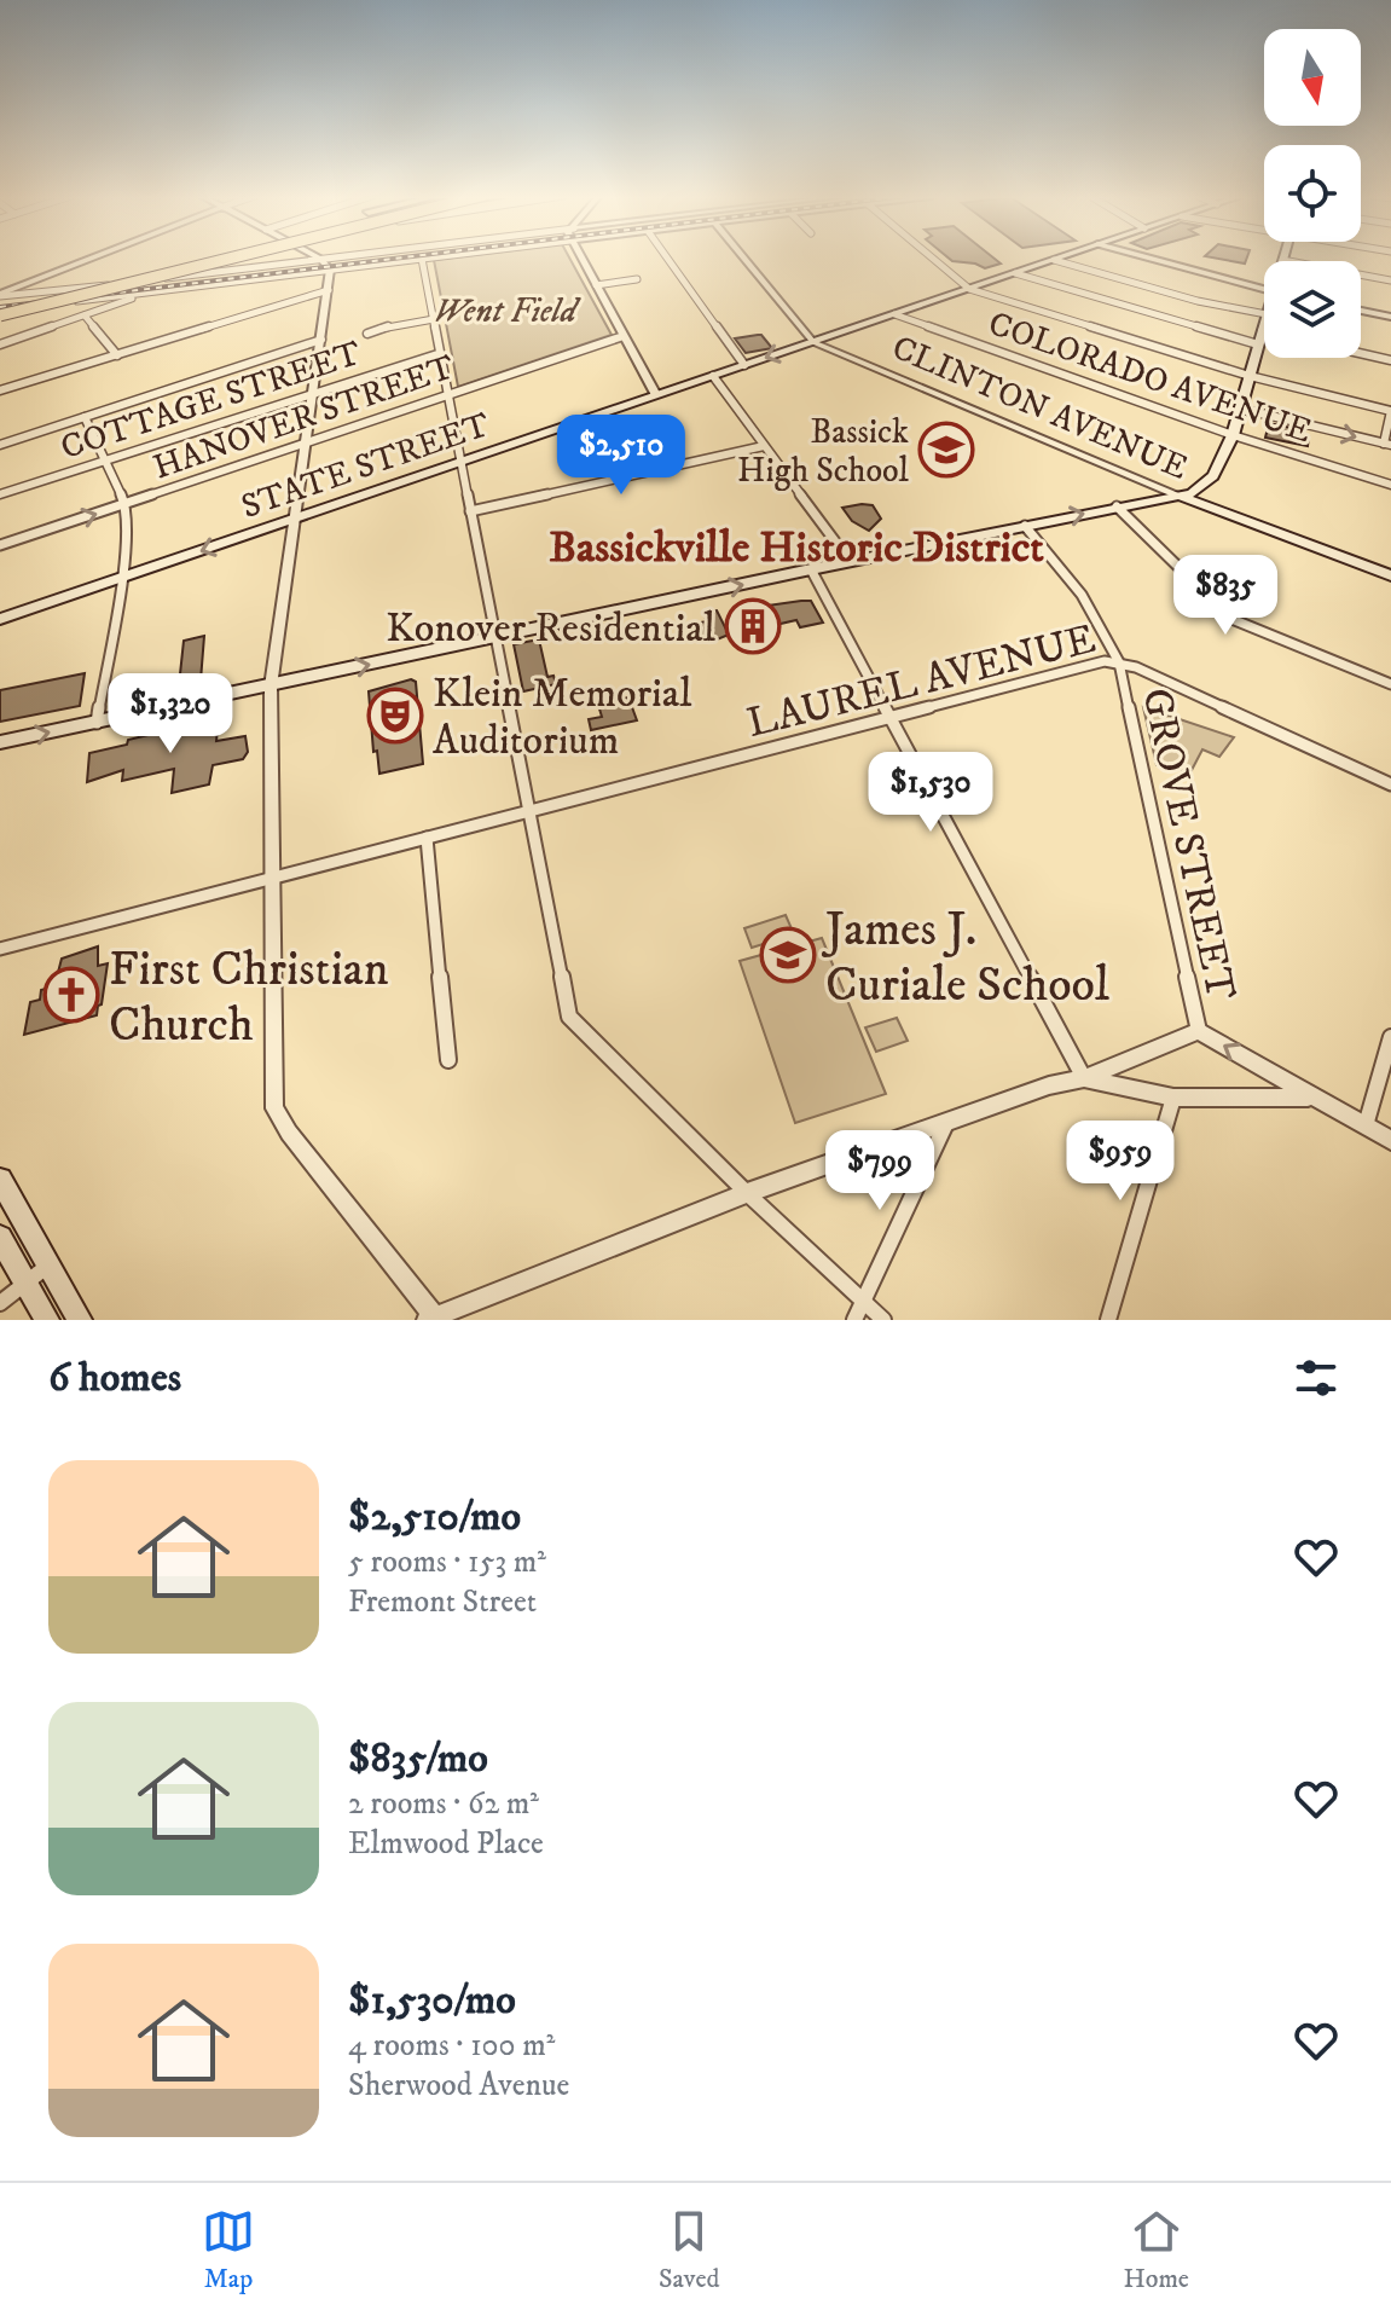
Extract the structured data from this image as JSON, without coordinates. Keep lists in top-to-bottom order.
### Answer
{
  "streets": {
    "main road": ["CLINTON AVENUE", "STATE STREET"],
    "street": [
      "COLORADO AVENUE",
      "COTTAGE STREET",
      "HANOVER STREET",
      "LAUREL AVENUE",
      "GROVE STREET"
    ]
  },
  "crossings": [
    ["COLORADO AVENUE", "STATE STREET"],
    ["CLINTON AVENUE", "STATE STREET"],
    ["LAUREL AVENUE", "GROVE STREET"]
  ],
  "districts": ["Bassickville Historic District"],
  "parks": ["Went Field"],
  "places": {
    "school or university": ["Bassick High School", "James J. Curiale School"],
    "building": ["Konover Residential"],
    "theatre": ["Klein Memorial Auditorium"],
    "church": ["First Christian Church"]
  },
  "north": "bottom",
  "page": {
    "price": [
      "$2,510",
      "$835",
      "$1,320",
      "$1,530",
      "$959",
      "$799"
    ],
    "heading": "6 homes",
    "list": [
      {
        "name": "$2,510/mo",
        "note": "5 rooms · 153 m² · Fremont Street"
      },
      {
        "name": "$835/mo",
        "note": "2 rooms · 62 m² · Elmwood Place"
      },
      {
        "name": "$1,530/mo",
        "note": "4 rooms · 100 m² · Sherwood Avenue"
      }
    ],
    "tabs": ["Map", "Saved", "Home"]
  }
}
